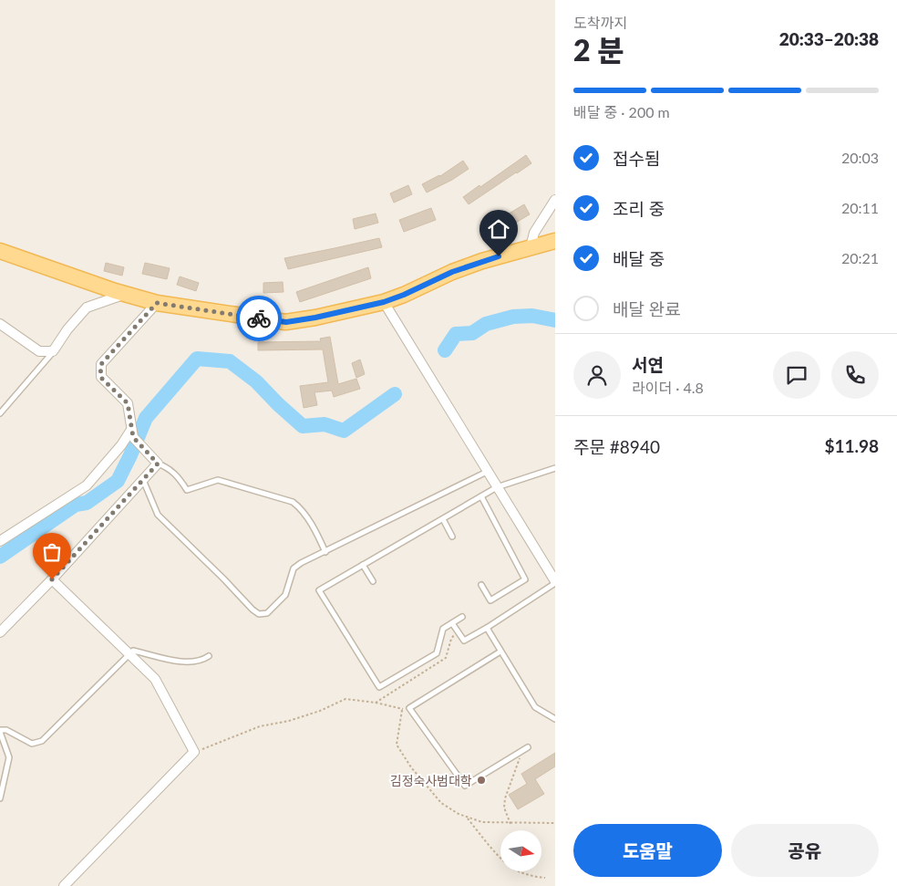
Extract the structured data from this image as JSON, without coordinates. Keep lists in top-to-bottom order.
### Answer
{
  "places": ["김정숙사범대학"],
  "north": "right",
  "page": {
    "heading": ["2 분", "도착까지", "20:33–20:38"],
    "panel": [
      "서연",
      "라이더 · 4.8",
      "주문 #8940",
      "$11.98"
    ],
    "bar": "배달 중 · 200 m",
    "list": [
      ["접수됨", "20:03"],
      ["조리 중", "20:11"],
      ["배달 중", "20:21"],
      "배달 완료"
    ],
    "buttons": ["도움말", "공유"]
  }
}
